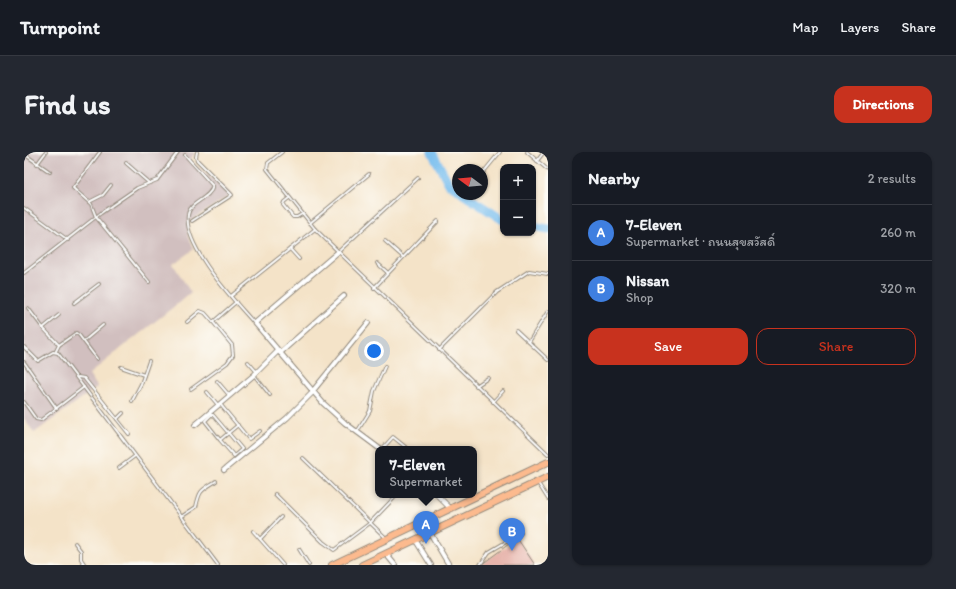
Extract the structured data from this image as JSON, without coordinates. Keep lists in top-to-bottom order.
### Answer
{
  "north": "left",
  "page": {
    "header": "Turnpoint",
    "nav": ["Map", "Layers", "Share"],
    "buttons": [
      "Directions",
      ["Save", "Share"]
    ],
    "title": "Find us",
    "heading": ["Nearby", "2 results"],
    "map_buttons": ["+", "−"],
    "list": [
      {
        "mark": "A",
        "name": "7-Eleven",
        "note": "Supermarket · ถนนสุขสวัสดิ์",
        "value": "260 m"
      },
      {
        "mark": "B",
        "name": "Nissan",
        "note": "Shop",
        "value": "320 m"
      }
    ],
    "popup": ["7-Eleven", "Supermarket"],
    "pins": ["A", "B"]
  }
}
